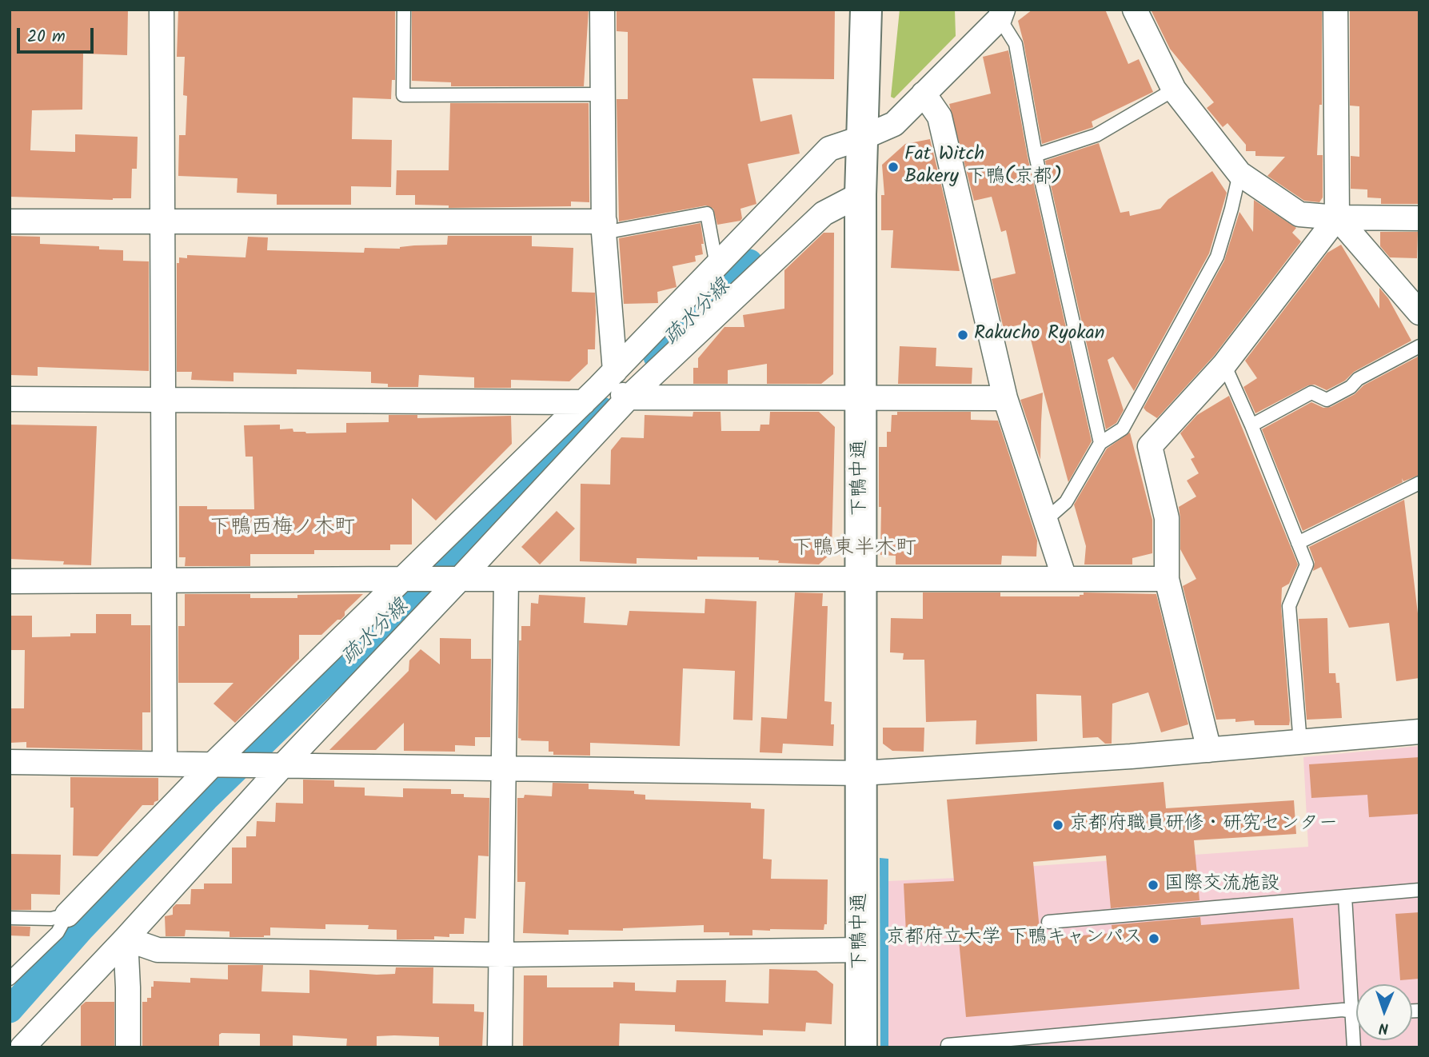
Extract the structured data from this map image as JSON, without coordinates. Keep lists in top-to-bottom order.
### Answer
{
  "streets": {
    "street": ["下鴨中通"]
  },
  "districts": ["下鴨西梅ノ木町", "下鴨東半木町"],
  "water": ["疏水分線"],
  "places": [
    "Fat Witch Bakery 下鴨(京都)",
    "Rakucho Ryokan",
    "京都府職員研修・研究センター",
    "国際交流施設",
    "京都府立大学 下鴨キャンパス"
  ],
  "scale_bar": "20 m",
  "north": "bottom"
}
